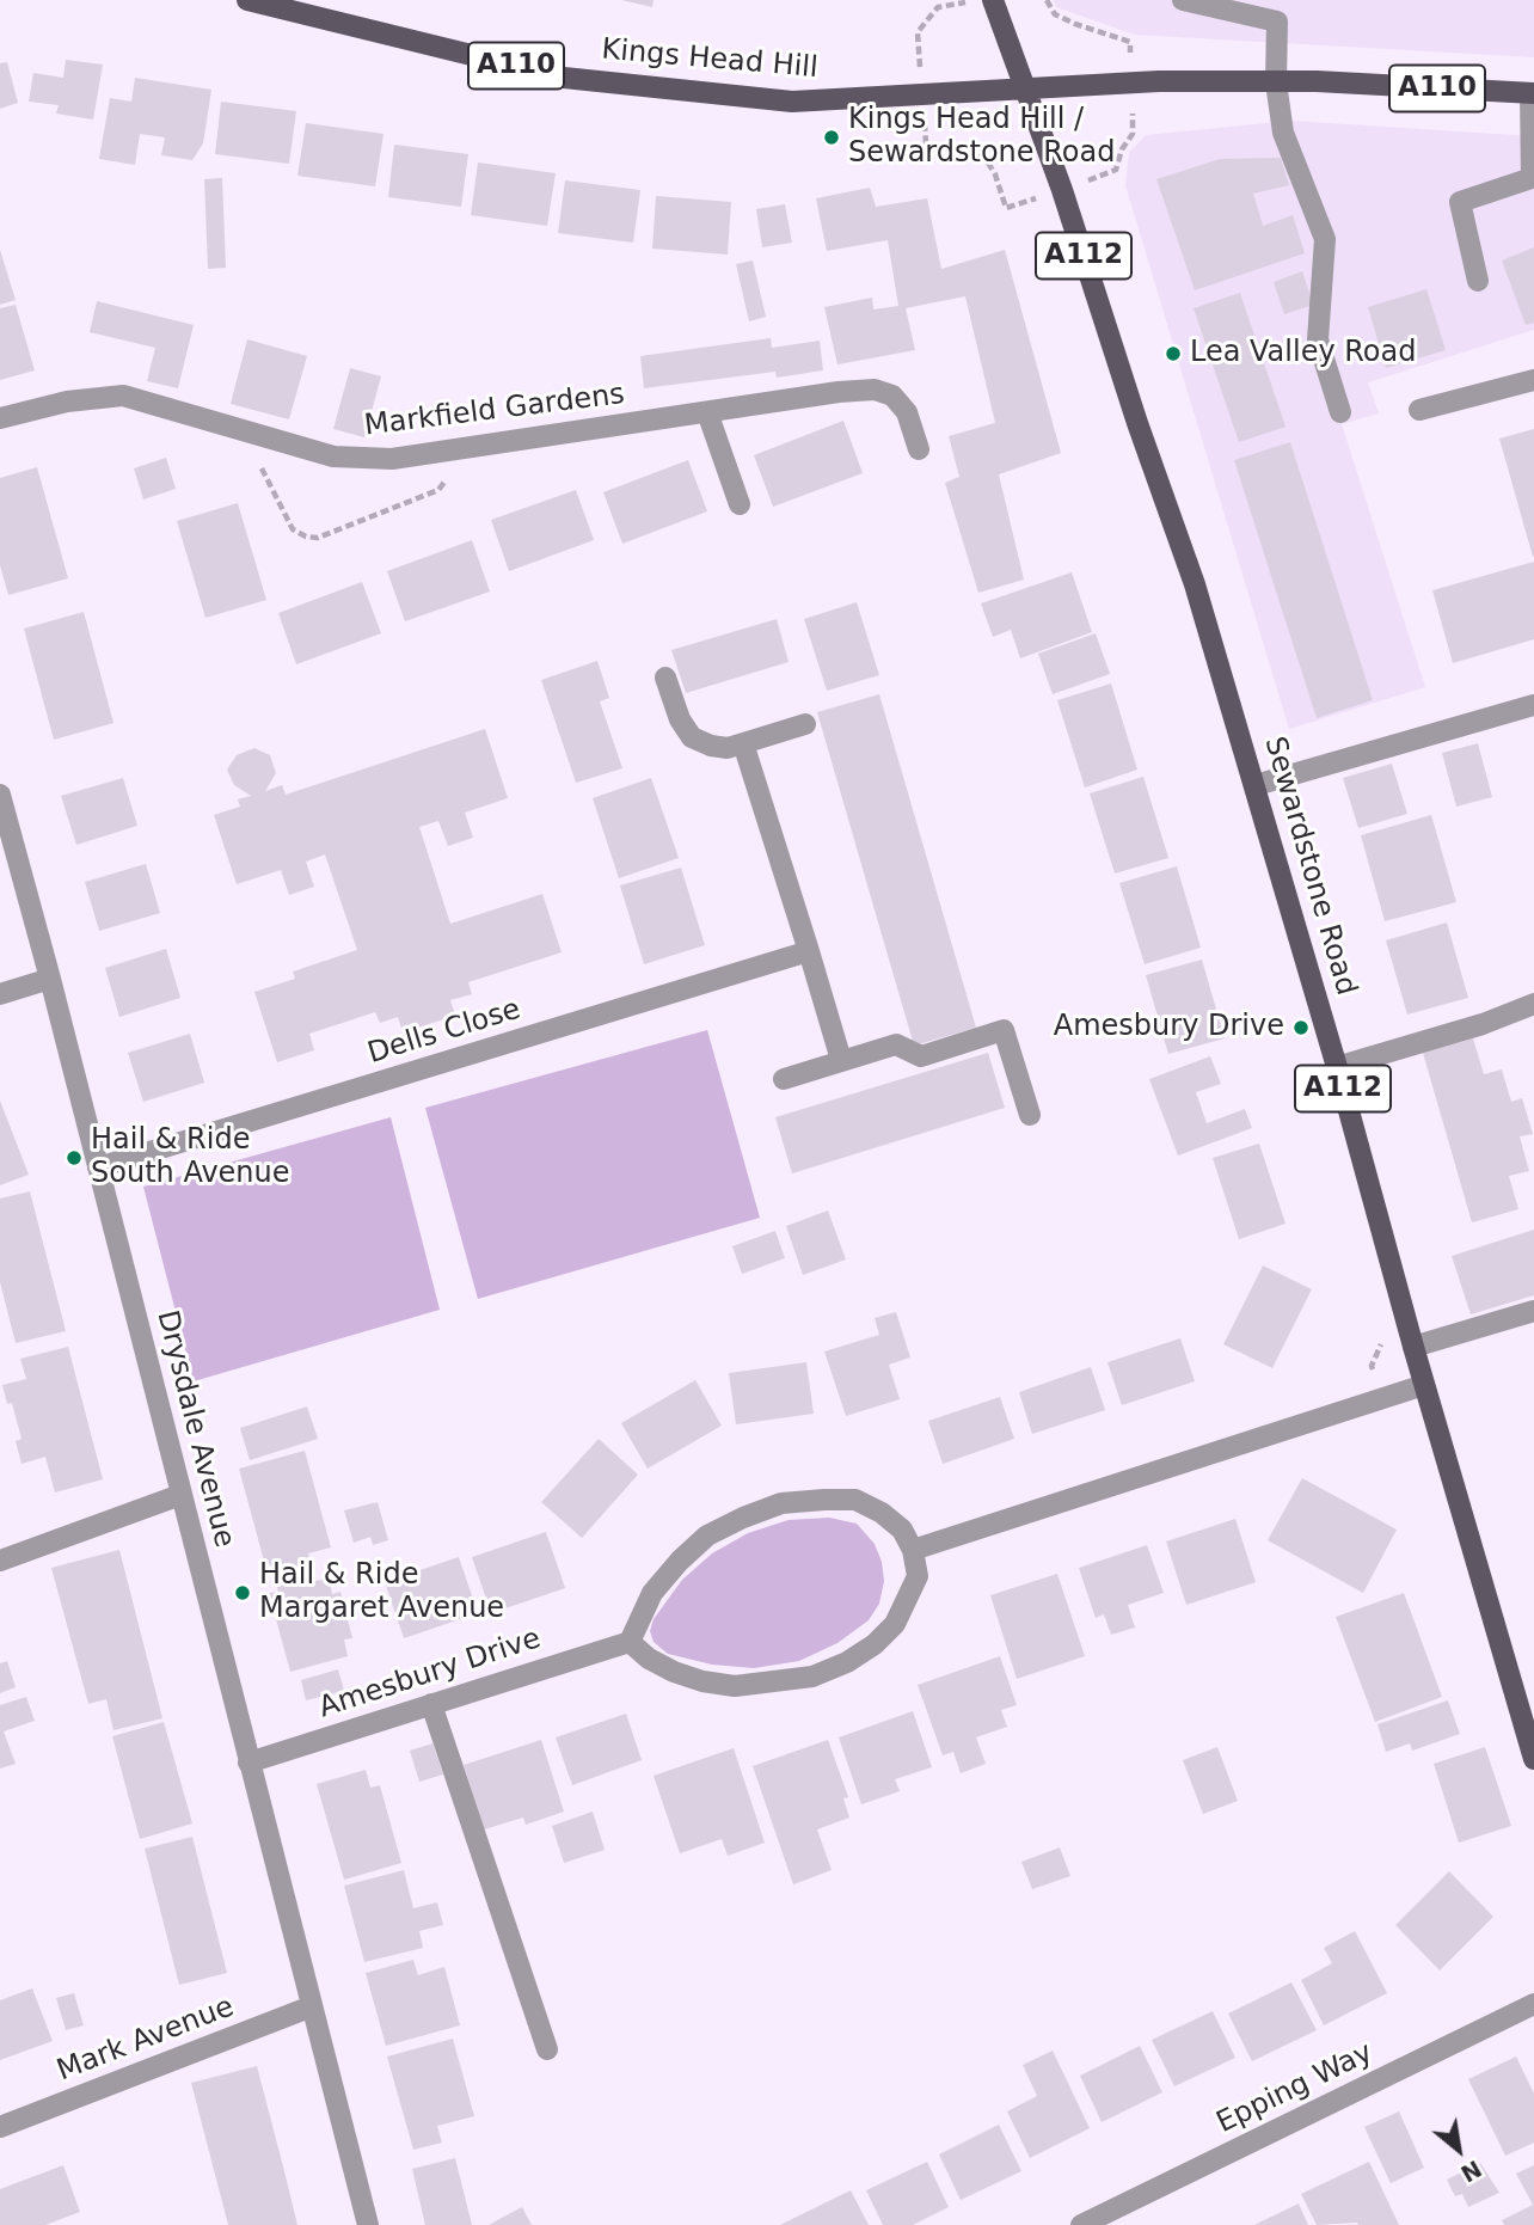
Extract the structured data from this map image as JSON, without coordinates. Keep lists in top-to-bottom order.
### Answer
{
  "streets": {
    "main road": [
      "Kings Head Hill",
      "A110",
      "A112",
      "Sewardstone Road"
    ],
    "street": [
      "Markfield Gardens",
      "Dells Close",
      "Drysdale Avenue",
      "Amesbury Drive",
      "Mark Avenue",
      "Epping Way"
    ]
  },
  "crossings": [
    ["Kings Head Hill", "A110"],
    ["Kings Head Hill", "Sewardstone Road"],
    ["A110", "Sewardstone Road"],
    ["Dells Close", "Drysdale Avenue"],
    ["Drysdale Avenue", "Amesbury Drive"],
    ["Drysdale Avenue", "Mark Avenue"]
  ],
  "places": [
    "Kings Head Hill / Sewardstone Road",
    "Lea Valley Road",
    "Amesbury Drive",
    "Hail & Ride South Avenue",
    "Hail & Ride Margaret Avenue"
  ],
  "north": "bottom right"
}
